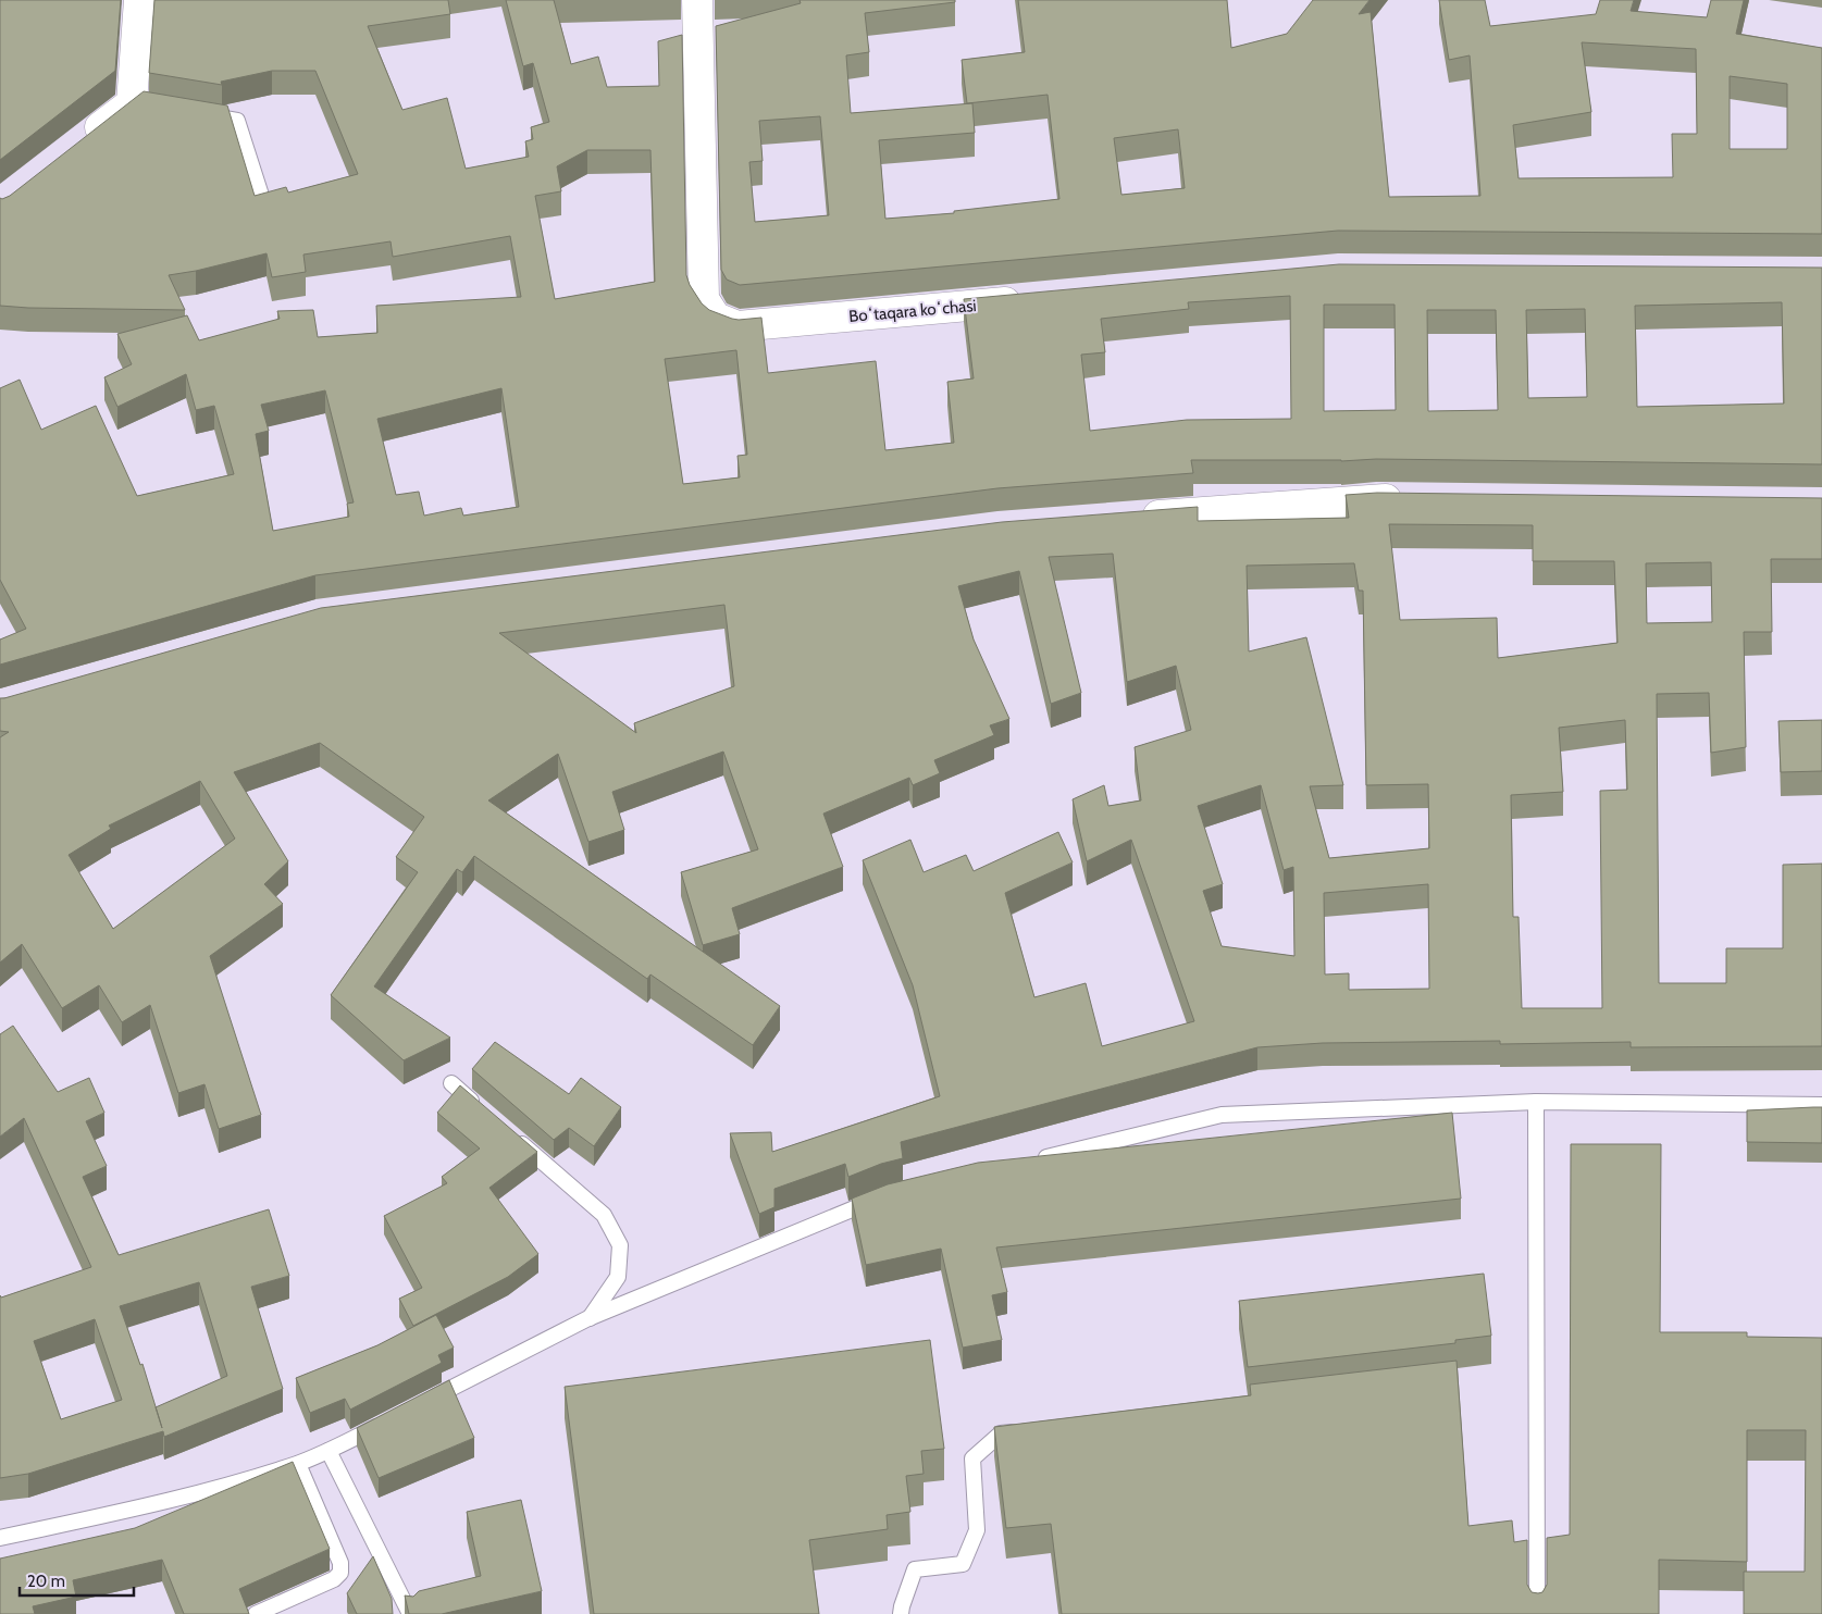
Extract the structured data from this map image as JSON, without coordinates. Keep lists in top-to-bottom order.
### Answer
{
  "streets": {
    "street": ["Boʻtaqara koʻchasi"]
  },
  "scale_bar": "20 m"
}
